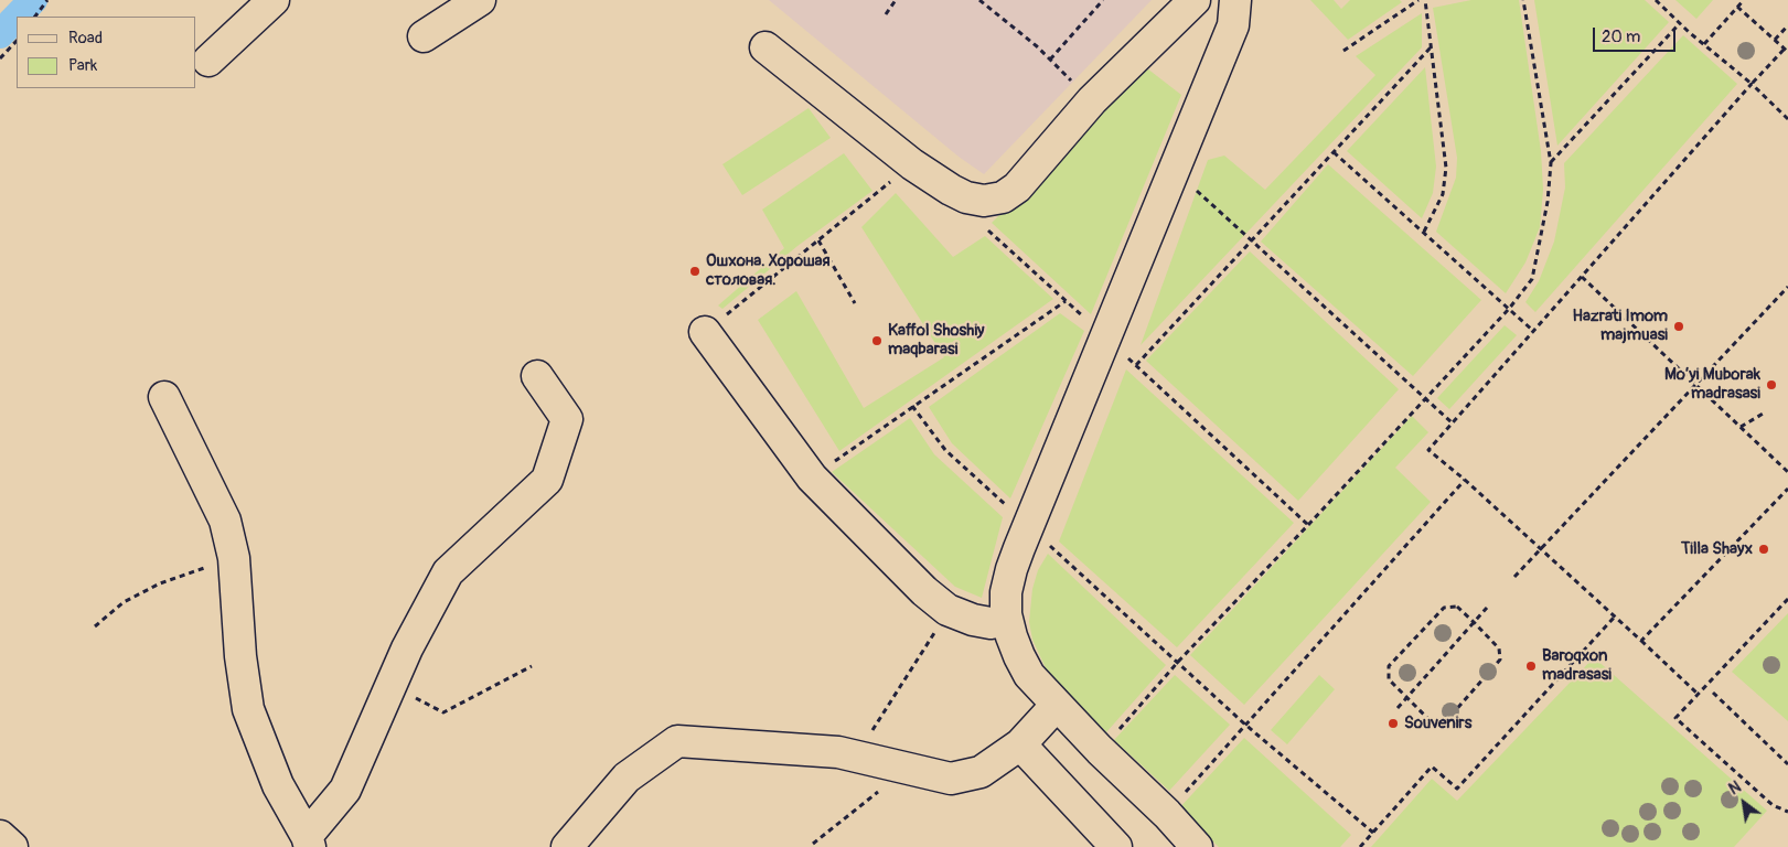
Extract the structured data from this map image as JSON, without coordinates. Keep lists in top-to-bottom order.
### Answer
{
  "places": [
    "Ошхона. Хорошая столовая.",
    "Hazrati Imom majmuasi",
    "Kaffol Shoshiy maqbarasi",
    "Mo’yi Muborak madrasasi",
    "Tilla Shayx",
    "Baroqxon madrasasi",
    "Souvenirs"
  ],
  "legend": ["Road", "Park"],
  "scale_bar": "20 m",
  "north": "top left"
}
